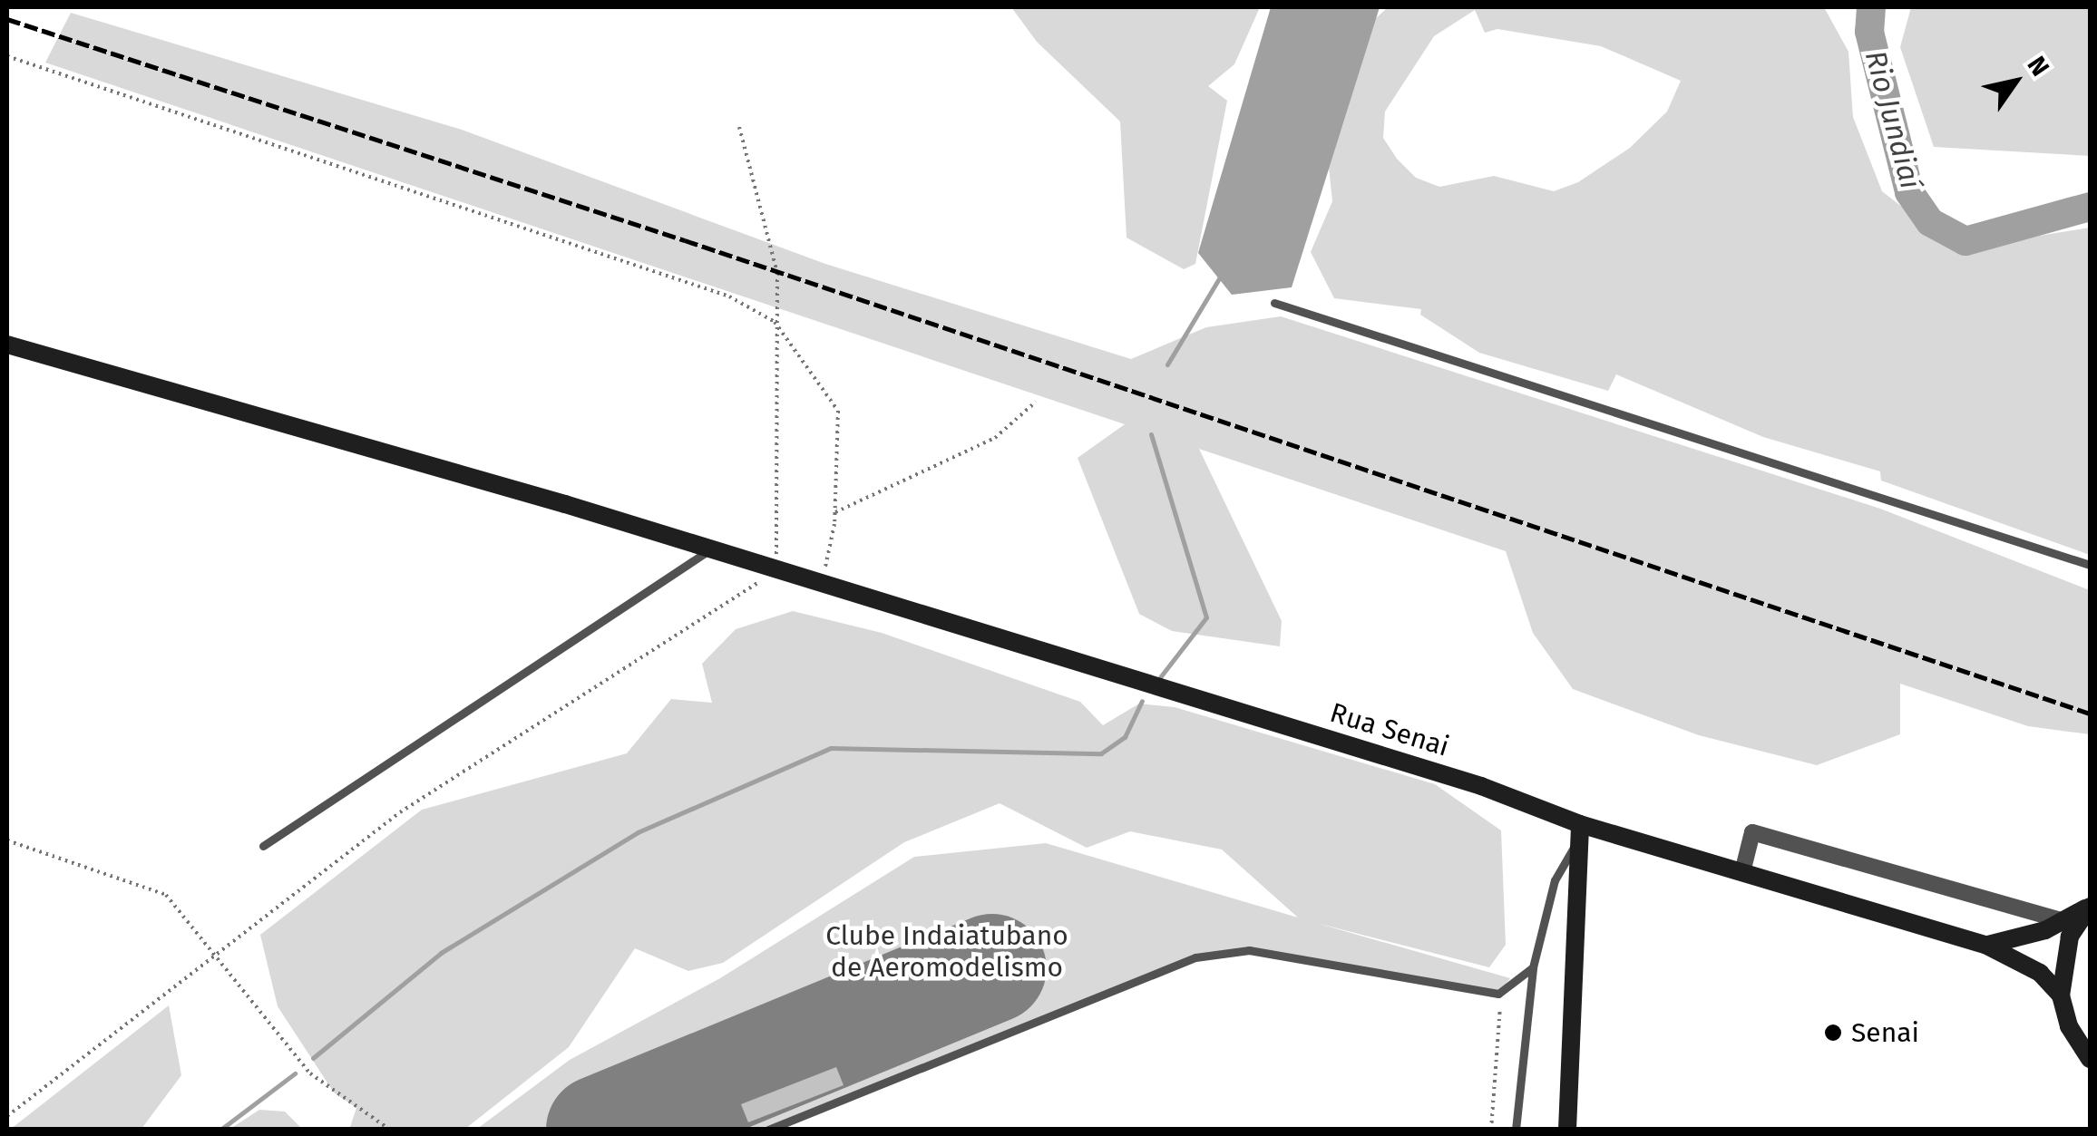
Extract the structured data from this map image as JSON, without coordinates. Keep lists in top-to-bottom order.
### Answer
{
  "streets": {
    "street": ["Rua Senai"]
  },
  "water": ["Rio Jundiaí"],
  "parks": ["Clube Indaiatubano de Aeromodelismo"],
  "places": ["Senai"],
  "north": "top right"
}
